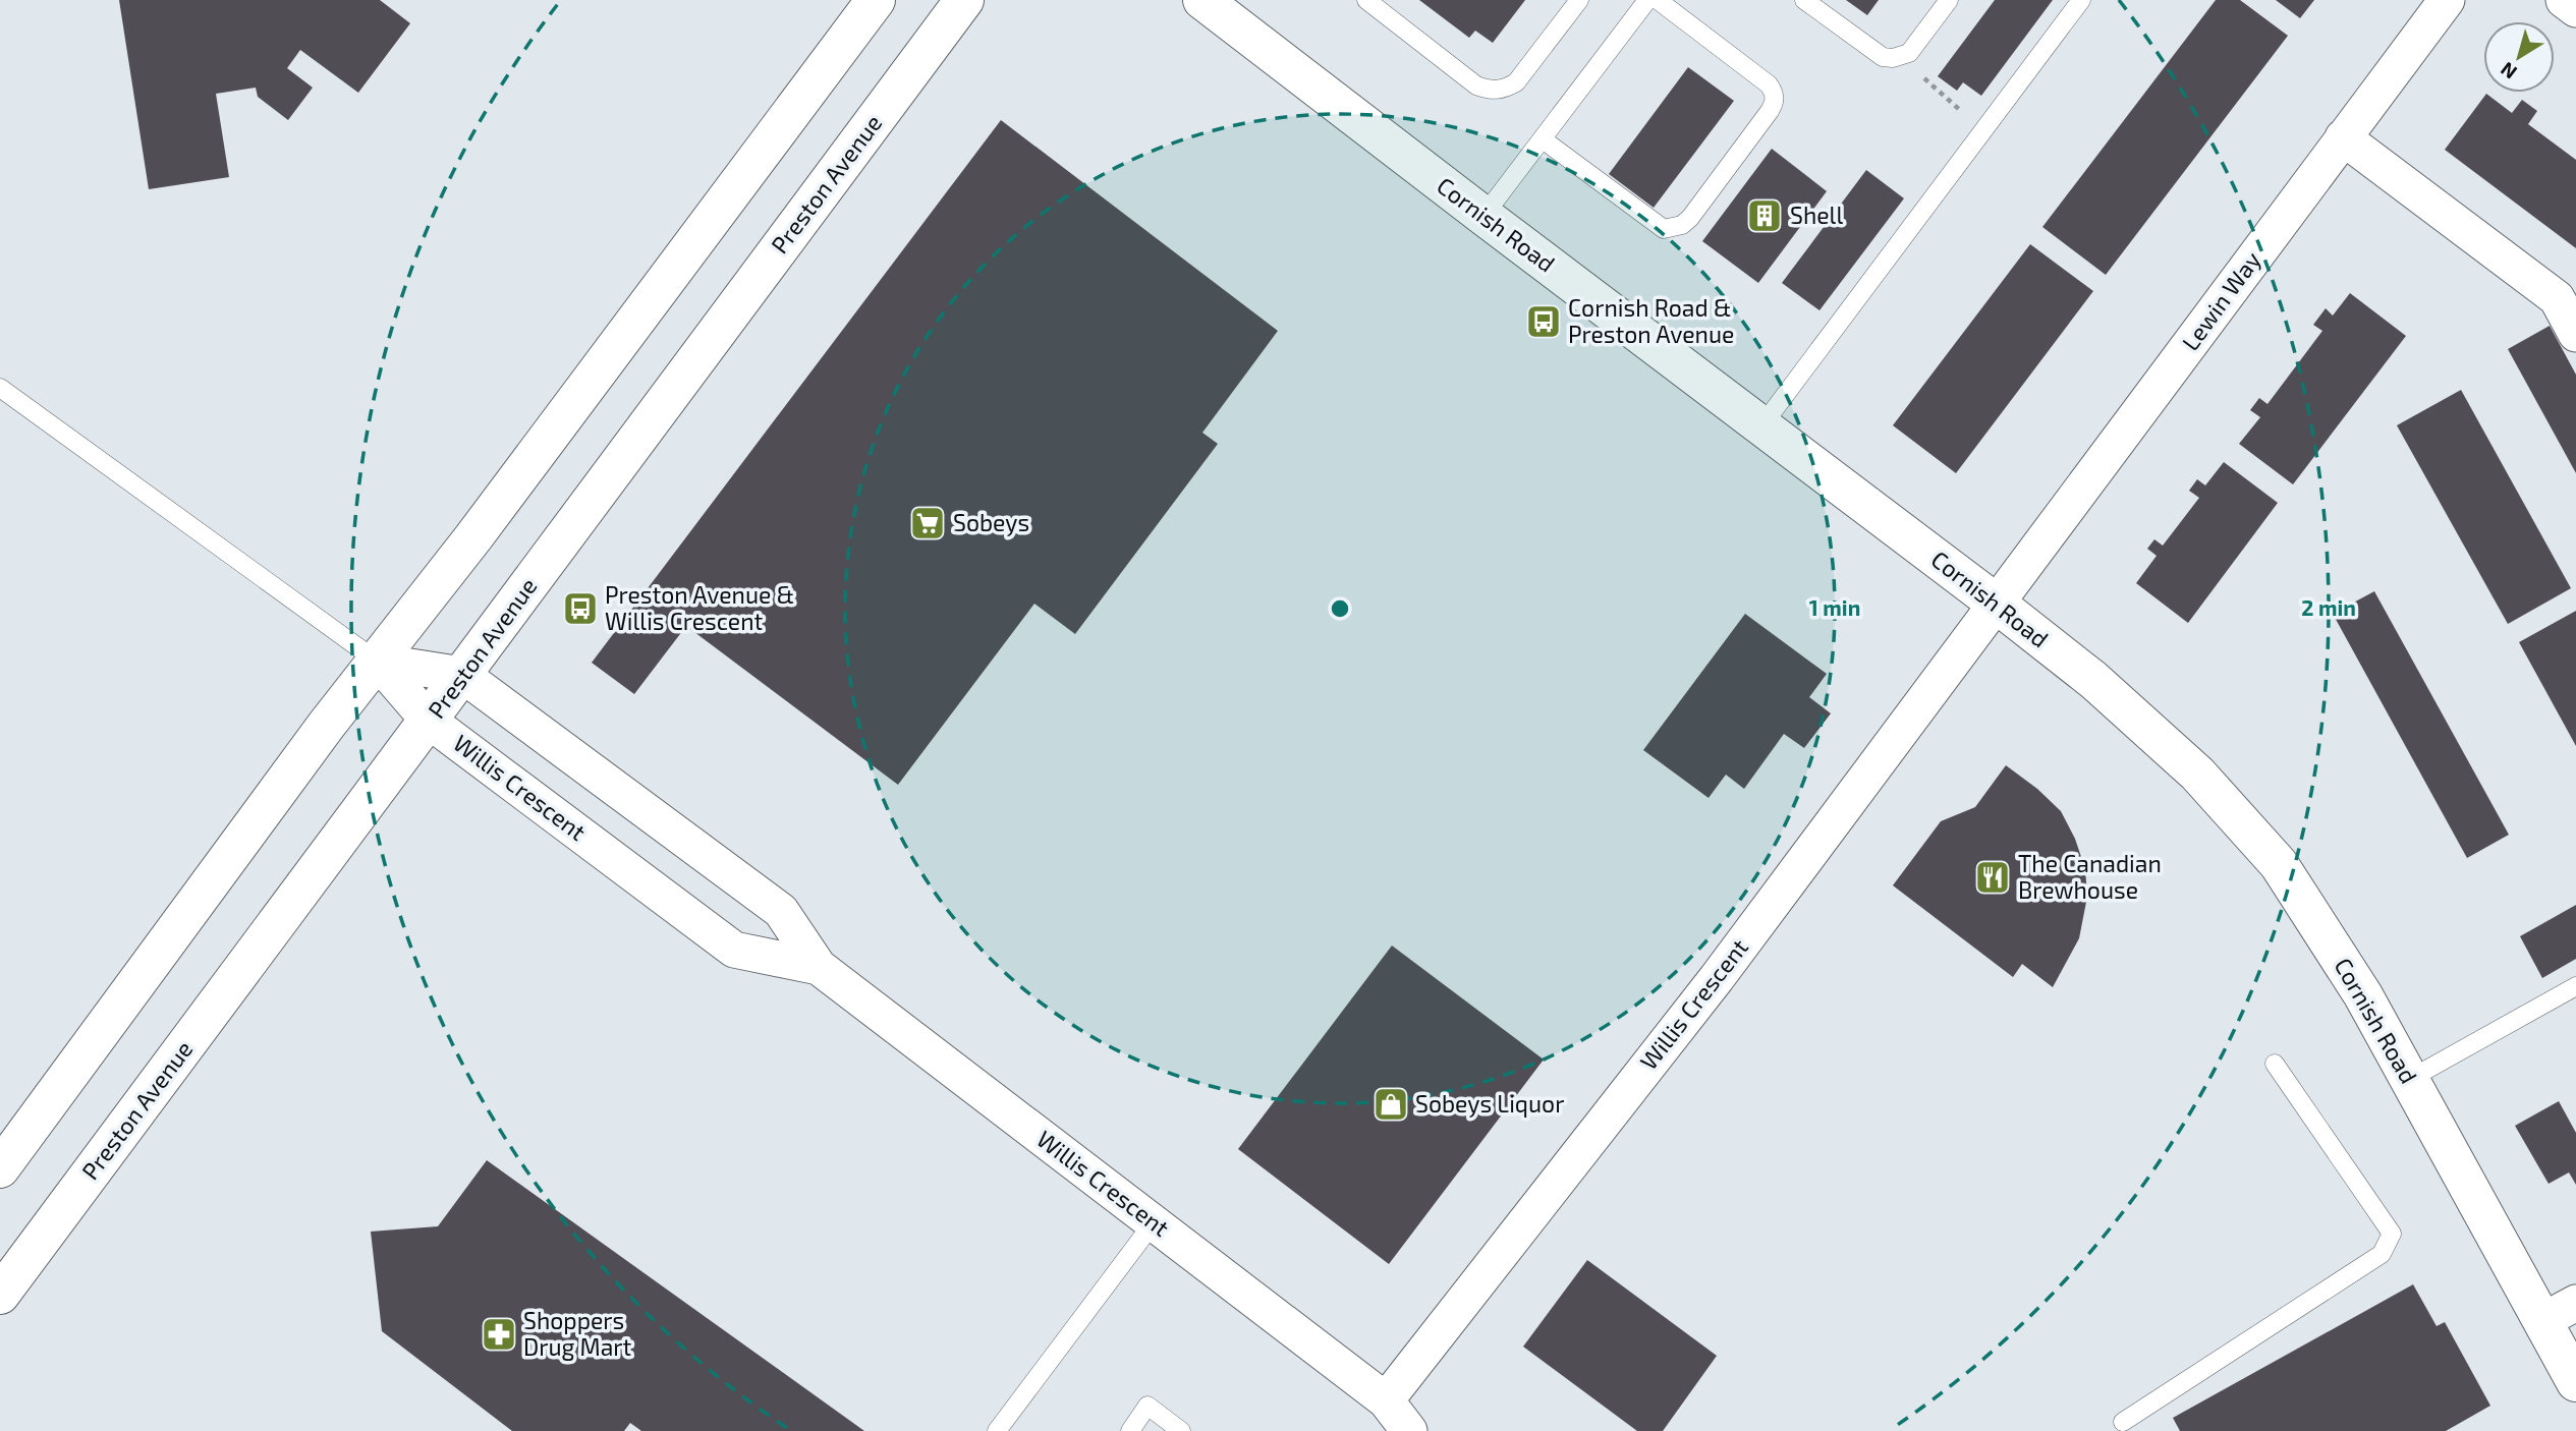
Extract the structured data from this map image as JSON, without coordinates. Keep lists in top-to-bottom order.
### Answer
{
  "streets": {
    "main road": ["Preston Avenue", "Cornish Road"],
    "street": ["Lewin Way", "Willis Crescent"]
  },
  "crossings": [
    ["Preston Avenue", "Willis Crescent"],
    ["Cornish Road", "Lewin Way"],
    ["Cornish Road", "Willis Crescent"],
    ["Lewin Way", "Willis Crescent"]
  ],
  "places": {
    "building": ["Shell"],
    "bus stop": ["Cornish Road & Preston Avenue", "Preston Avenue & Willis Crescent"],
    "supermarket": ["Sobeys"],
    "restaurant": ["The Canadian Brewhouse"],
    "shop": ["Sobeys Liquor"],
    "pharmacy": ["Shoppers Drug Mart"]
  },
  "north": "bottom left",
  "rings": ["1 min", "2 min"]
}
